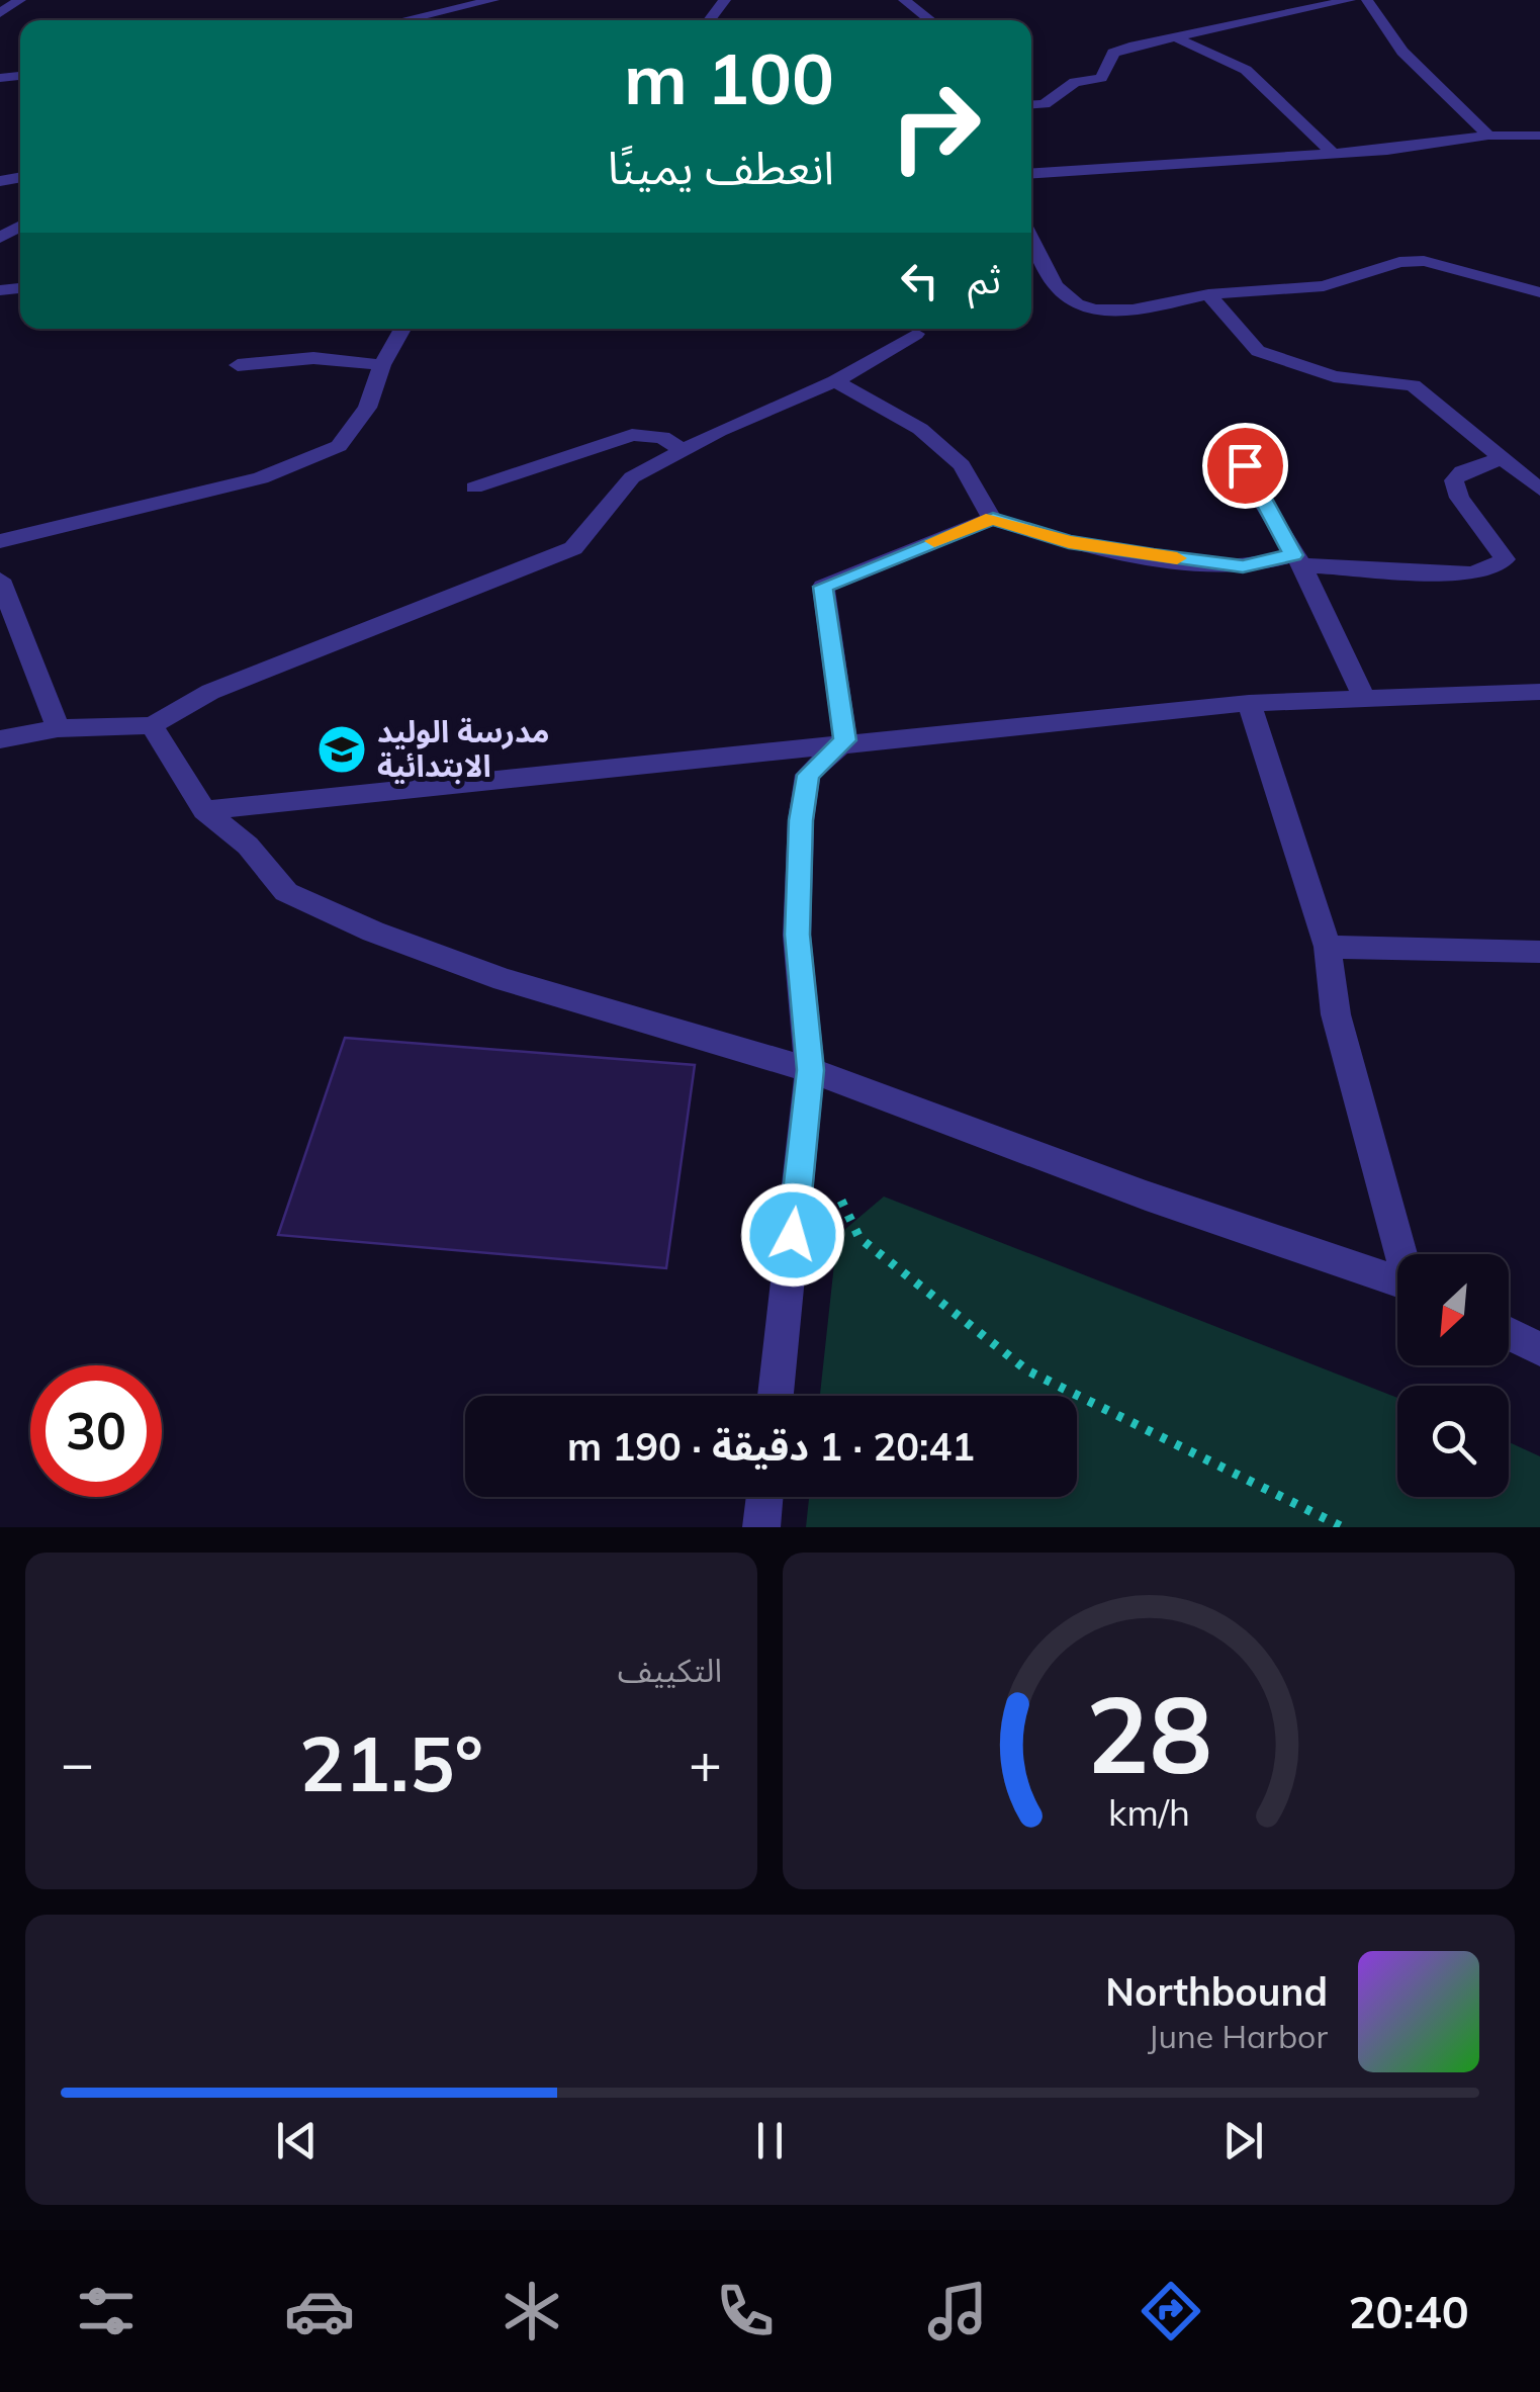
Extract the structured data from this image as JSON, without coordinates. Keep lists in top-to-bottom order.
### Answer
{
  "places": {
    "school or university": ["مدرسة الوليد الابتدائية"]
  },
  "north": "bottom left",
  "page": {
    "turn": ["100 m", "انعطف يمينًا"],
    "then": "ثم",
    "limit": "30",
    "trip": "20:41 · 1 دقيقة · 190 m",
    "tile": "التكييف",
    "heat": ["−", "21.5°", "+"],
    "song": ["Northbound", "June Harbor"],
    "tabs": "20:40",
    "gauge": ["28", "km/h"]
  }
}
